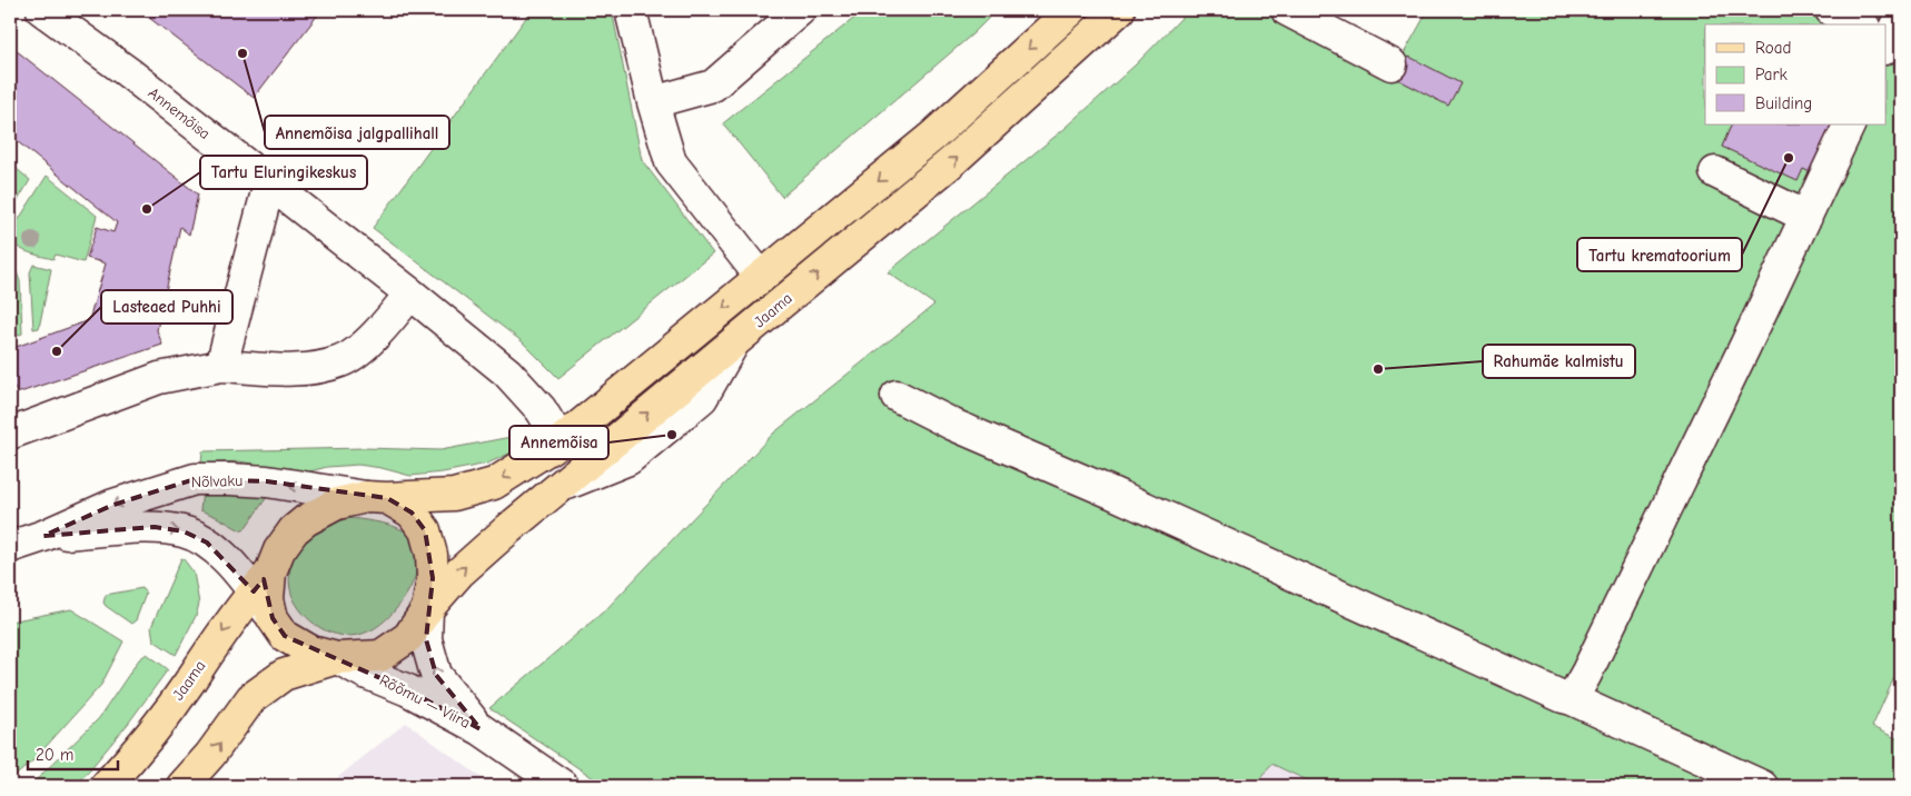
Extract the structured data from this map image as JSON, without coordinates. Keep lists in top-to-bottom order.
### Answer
{
  "streets": {
    "main road": ["Jaama"],
    "street": ["Annemõisa", "Nõlvaku", "Rõõmu — Viira"]
  },
  "crossings": [
    ["Jaama", "Nõlvaku"],
    ["Jaama", "Rõõmu — Viira"],
    ["Nõlvaku", "Rõõmu — Viira"]
  ],
  "one_way": ["Rõõmu — Viira"],
  "places": [
    "Annemõisa jalgpallihall",
    "Tartu krematoorium",
    "Tartu Eluringikeskus",
    "Lasteaed Puhhi",
    "Rahumäe kalmistu",
    "Annemõisa"
  ],
  "legend": ["Road", "Park", "Building"],
  "scale_bar": "20 m"
}
